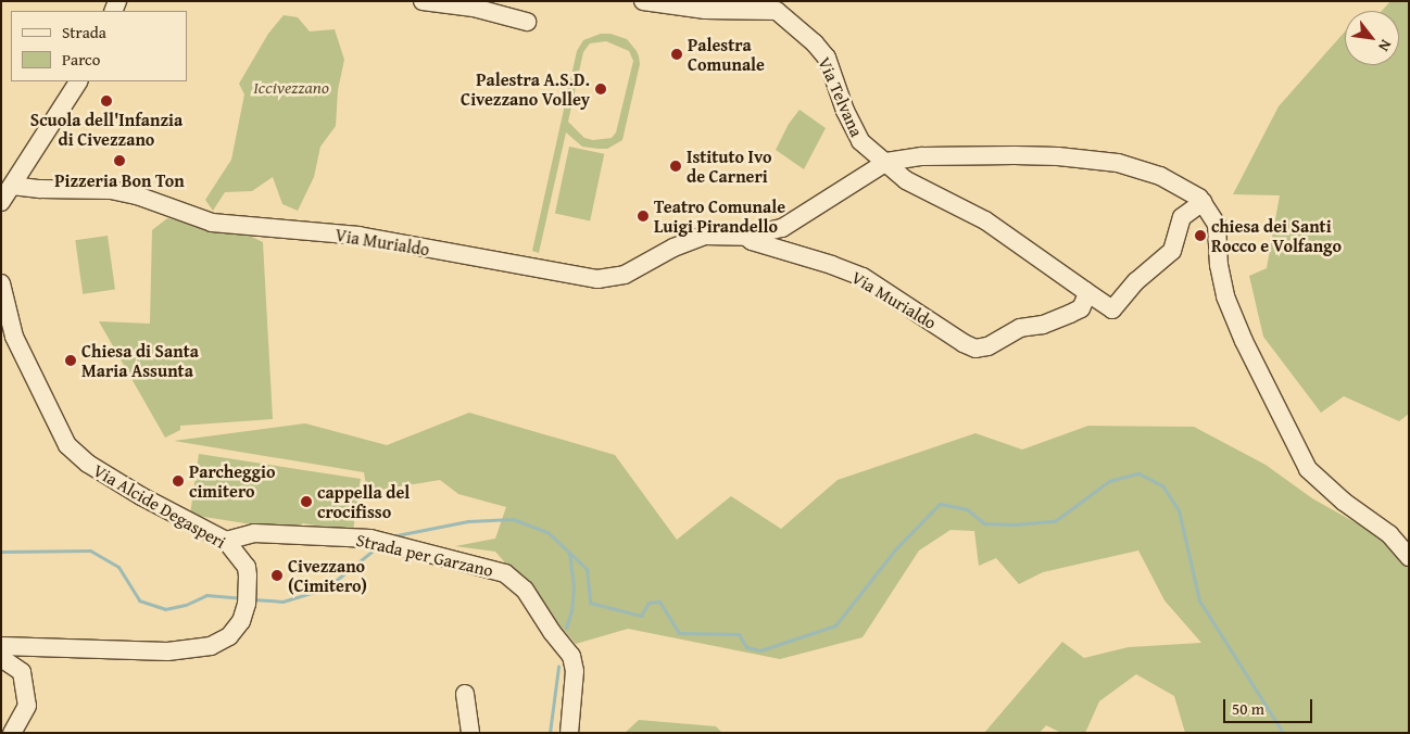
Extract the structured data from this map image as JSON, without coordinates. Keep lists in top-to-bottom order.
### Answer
{
  "streets": {
    "street": [
      "Via Telvana",
      "Via Murialdo",
      "Via Alcide Degasperi",
      "Strada per Garzano"
    ]
  },
  "crossings": [
    ["Via Telvana", "Via Murialdo"],
    ["Via Alcide Degasperi", "Strada per Garzano"]
  ],
  "parks": ["Iccivezzano"],
  "places": [
    "Palestra Comunale",
    "Palestra A.S.D. Civezzano Volley",
    "Scuola dell'Infanzia di Civezzano",
    "Pizzeria Bon Ton",
    "Istituto Ivo de Carneri",
    "Teatro Comunale Luigi Pirandello",
    "chiesa dei Santi Rocco e Volfango",
    "Chiesa di Santa Maria Assunta",
    "Parcheggio cimitero",
    "cappella del crocifisso",
    "Civezzano (Cimitero)"
  ],
  "legend": ["Strada", "Parco"],
  "scale_bar": "50 m",
  "north": "bottom right"
}
